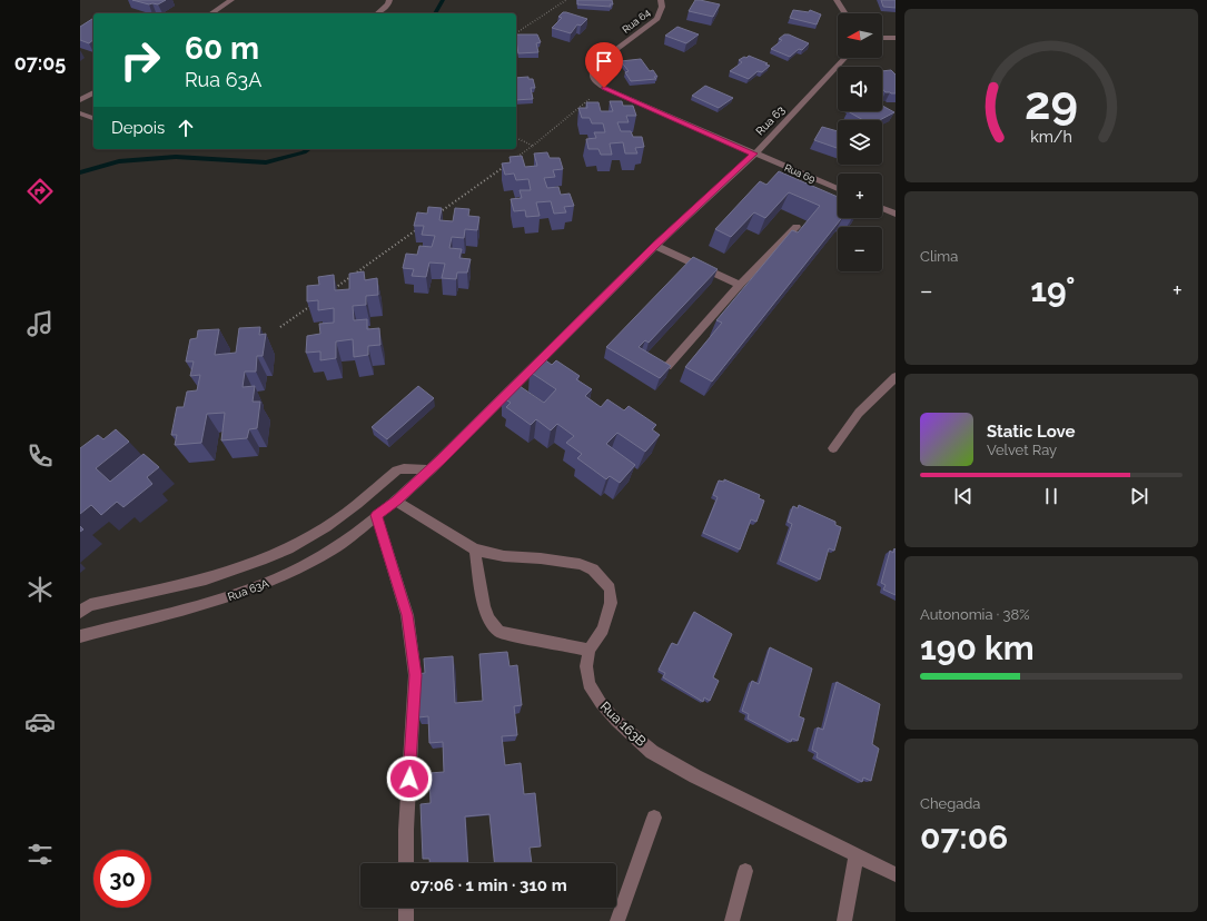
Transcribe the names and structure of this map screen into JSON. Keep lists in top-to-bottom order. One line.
{"streets":{"street":["Rua 64","Rua 63","Rua 69","Rua 63A","Rua 163B"]},"crossings":[["Rua 63","Rua 69"],["Rua 63","Rua 63A"],["Rua 63","Rua 163B"],["Rua 63A","Rua 163B"]],"north":"left","page":{"tabs":"07:05","map_buttons":["+","−"],"turn":["60 m","Rua 63A"],"then":"Depois","tile":["Clima",["Autonomia · 38%","190 km"],["Chegada","07:06"]],"heat":["−","19°","+"],"song":["Static Love","Velvet Ray"],"limit":"30","trip":"07:06 · 1 min · 310 m","gauge":["29","km/h"]}}
